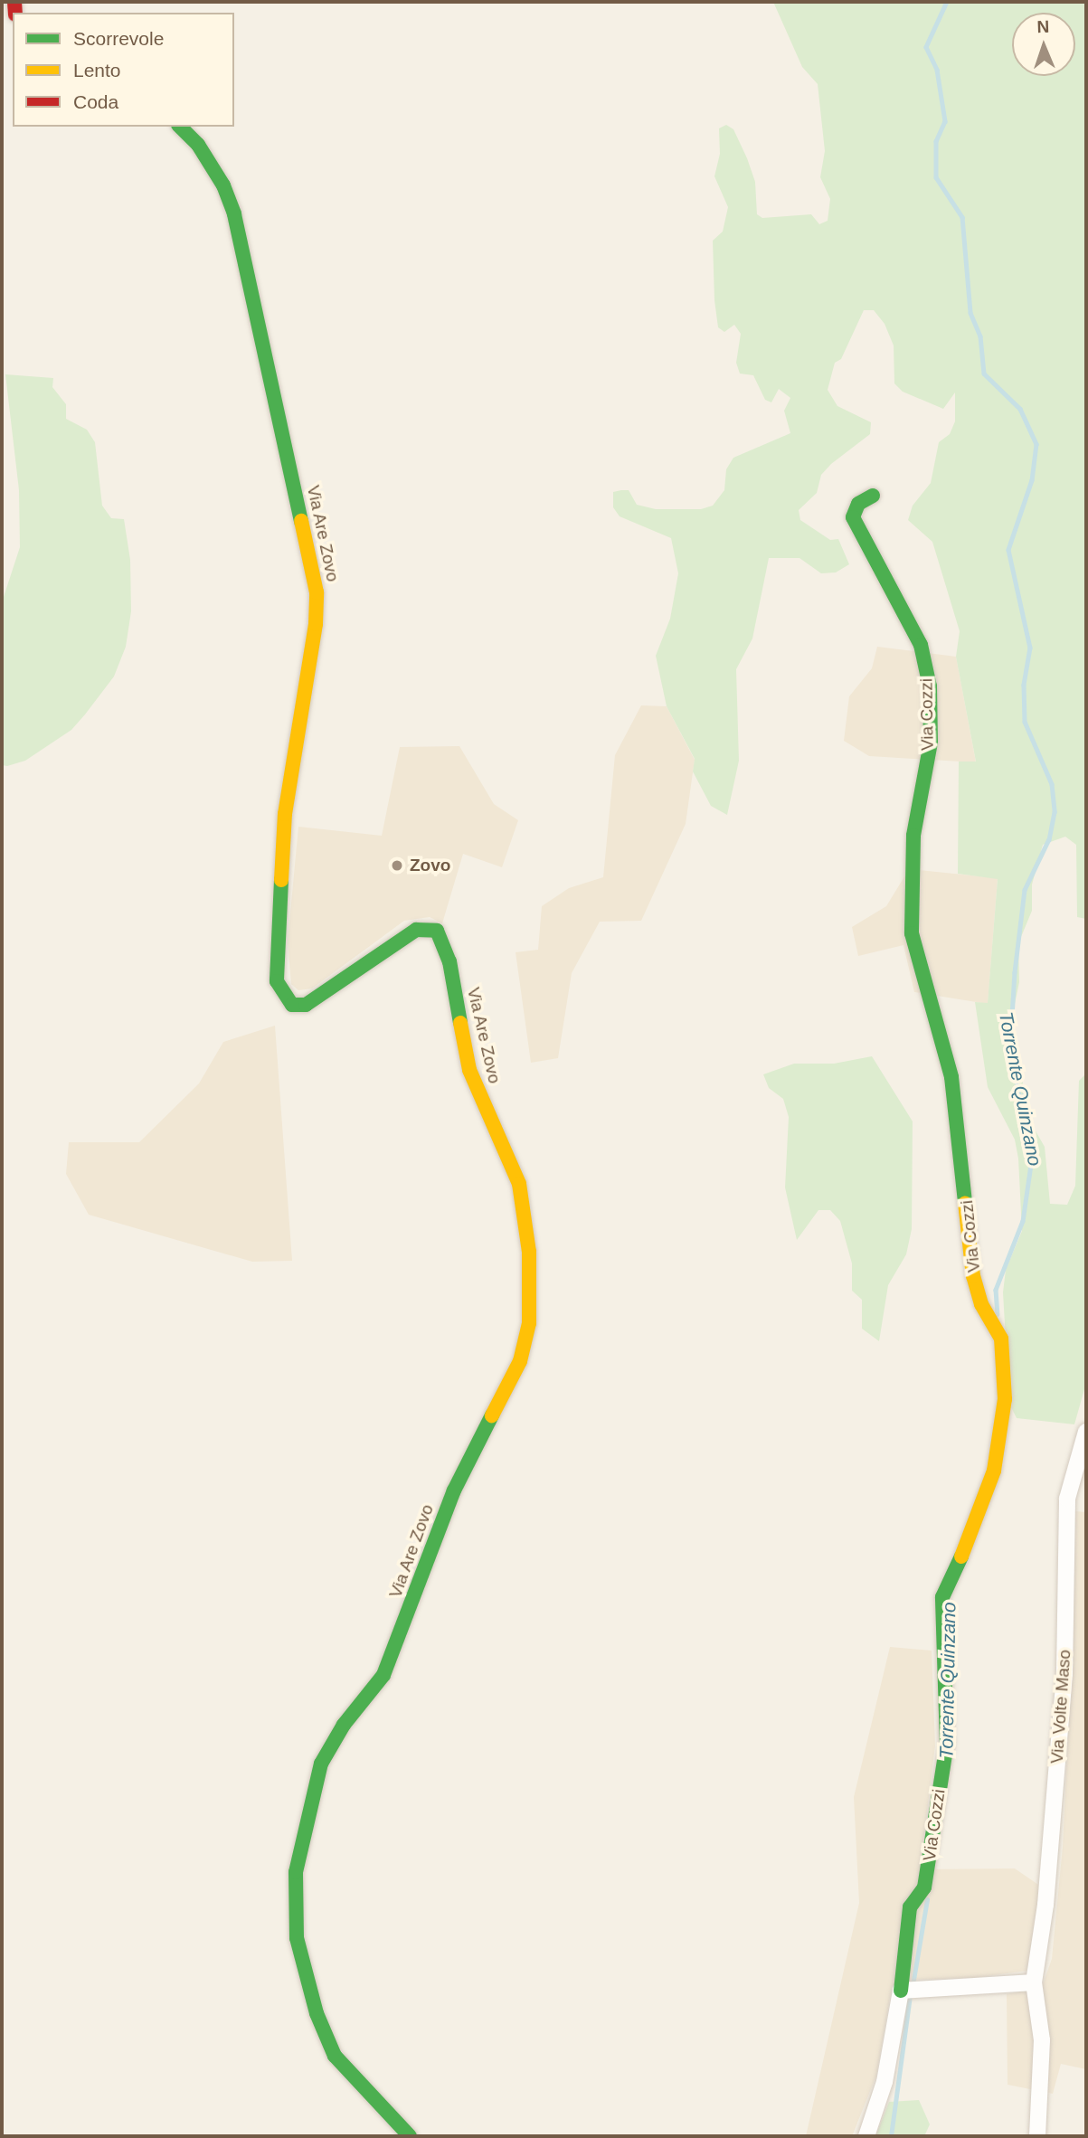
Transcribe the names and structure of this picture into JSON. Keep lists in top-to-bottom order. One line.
{"streets":{"street":["Via Are Zovo","Via Cozzi","Via Volte Maso"]},"water":["Torrente Quinzano"],"places":["Zovo"],"legend":["Scorrevole","Lento","Coda"],"north":"top"}
